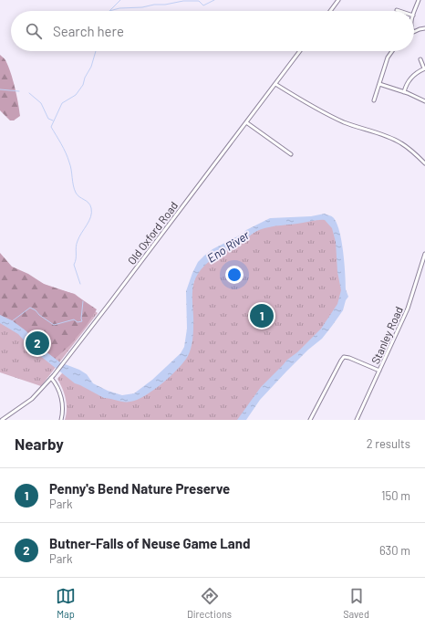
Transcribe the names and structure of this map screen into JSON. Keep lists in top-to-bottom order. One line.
{"streets":{"street":["Old Oxford Road","Stanley Road"]},"water":["Eno River"],"page":{"search":"Search here","pins":["1","2"],"heading":["Nearby","2 results"],"list":[{"mark":"1","name":"Penny's Bend Nature Preserve","note":"Park","value":"150 m"},{"mark":"2","name":"Butner-Falls of Neuse Game Land","note":"Park","value":"630 m"}],"nav":["Map","Directions","Saved"]}}
